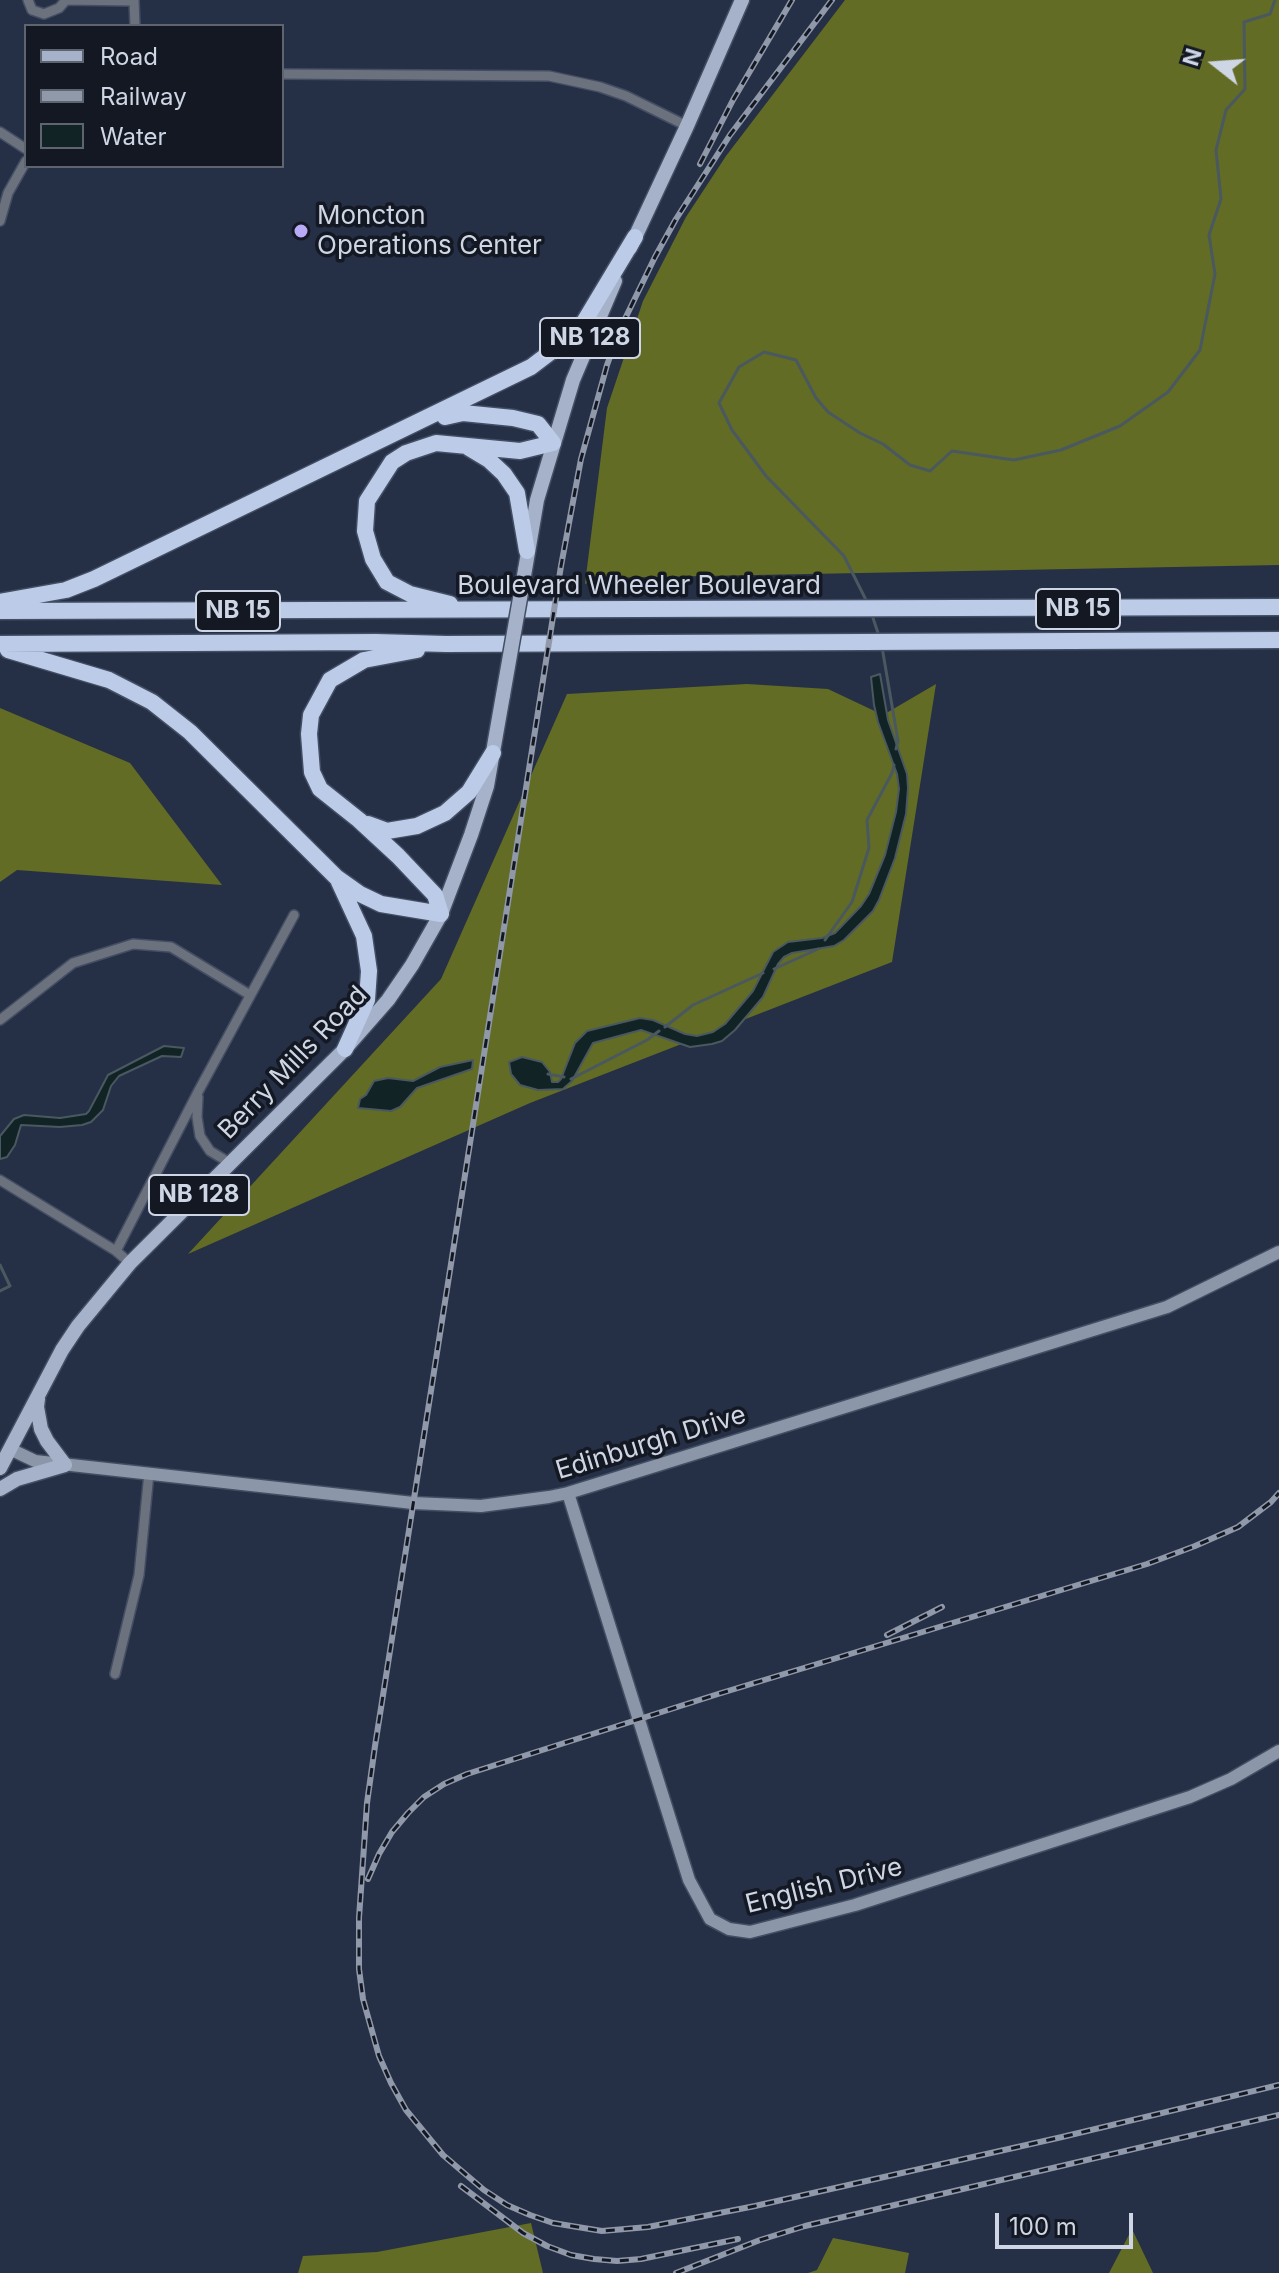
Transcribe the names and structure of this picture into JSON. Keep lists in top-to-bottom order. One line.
{"streets":{"highway":["Boulevard Wheeler Boulevard","NB 15"],"main road":["NB 128","Berry Mills Road"],"street":["Edinburgh Drive","English Drive"]},"crossings":[["NB 128","Berry Mills Road"],["NB 128","Edinburgh Drive"],["Edinburgh Drive","English Drive"]],"places":["Moncton Operations Center"],"legend":["Road","Railway","Water"],"scale_bar":"100 m","north":"left"}
